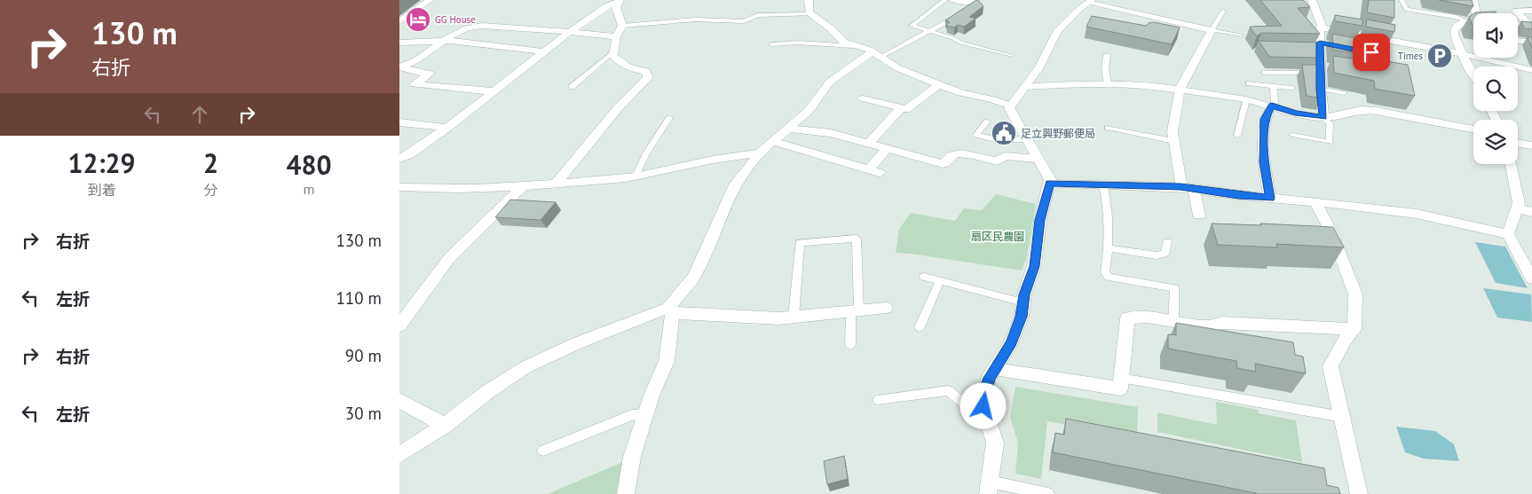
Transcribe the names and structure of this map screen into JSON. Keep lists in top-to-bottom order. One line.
{"parks":["扇区民農園"],"places":{"hotel":["GG House"],"parking":["Times"],"public building":["足立興野郵便局"]},"page":{"turn":["130 m","右折"],"eta":["12:29","到着","2","分","480","m"],"list":[{"name":"右折","value":"130 m"},{"name":"左折","value":"110 m"},{"name":"右折","value":"90 m"},{"name":"左折","value":"30 m"}]}}
